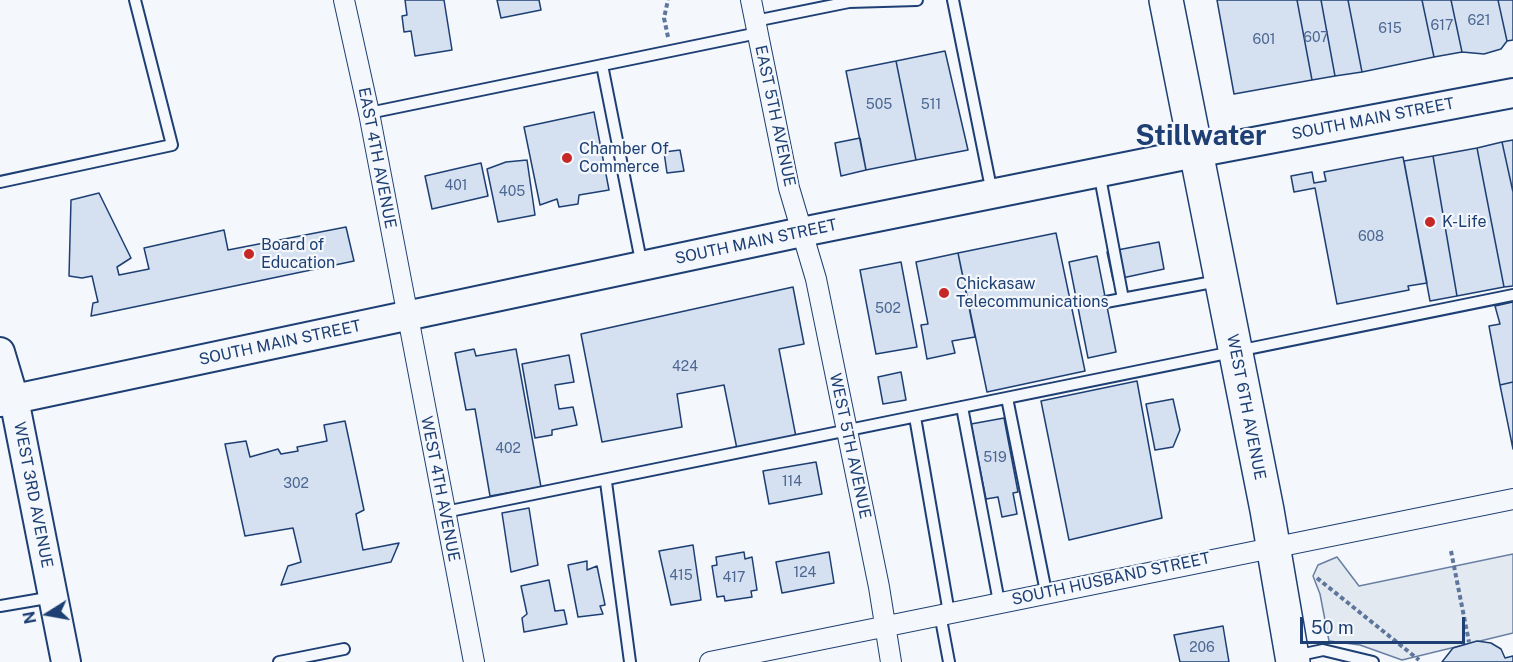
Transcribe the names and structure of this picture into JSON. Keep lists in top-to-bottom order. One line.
{"streets":{"highway":["WEST 6TH AVENUE"],"main road":["SOUTH MAIN STREET","WEST 3RD AVENUE"],"street":["EAST 5TH AVENUE","EAST 4TH AVENUE","WEST 5TH AVENUE","WEST 4TH AVENUE","SOUTH HUSBAND STREET"]},"crossings":[["EAST 5TH AVENUE","SOUTH MAIN STREET"],["EAST 5TH AVENUE","WEST 5TH AVENUE"],["SOUTH MAIN STREET","EAST 4TH AVENUE"],["SOUTH MAIN STREET","WEST 6TH AVENUE"],["SOUTH MAIN STREET","WEST 5TH AVENUE"],["SOUTH MAIN STREET","WEST 4TH AVENUE"],["SOUTH MAIN STREET","WEST 3RD AVENUE"],["EAST 4TH AVENUE","WEST 4TH AVENUE"],["WEST 6TH AVENUE","SOUTH HUSBAND STREET"],["WEST 5TH AVENUE","SOUTH HUSBAND STREET"]],"districts":["Stillwater"],"places":["Chamber Of Commerce","K-Life","Board of Education","Chickasaw Telecommunications"],"house_numbers":["621","617","615","607","601","505","511","401","405","608","502","424","402","519","114","302","124","415","417","206"],"scale_bar":"50 m","north":"left"}
